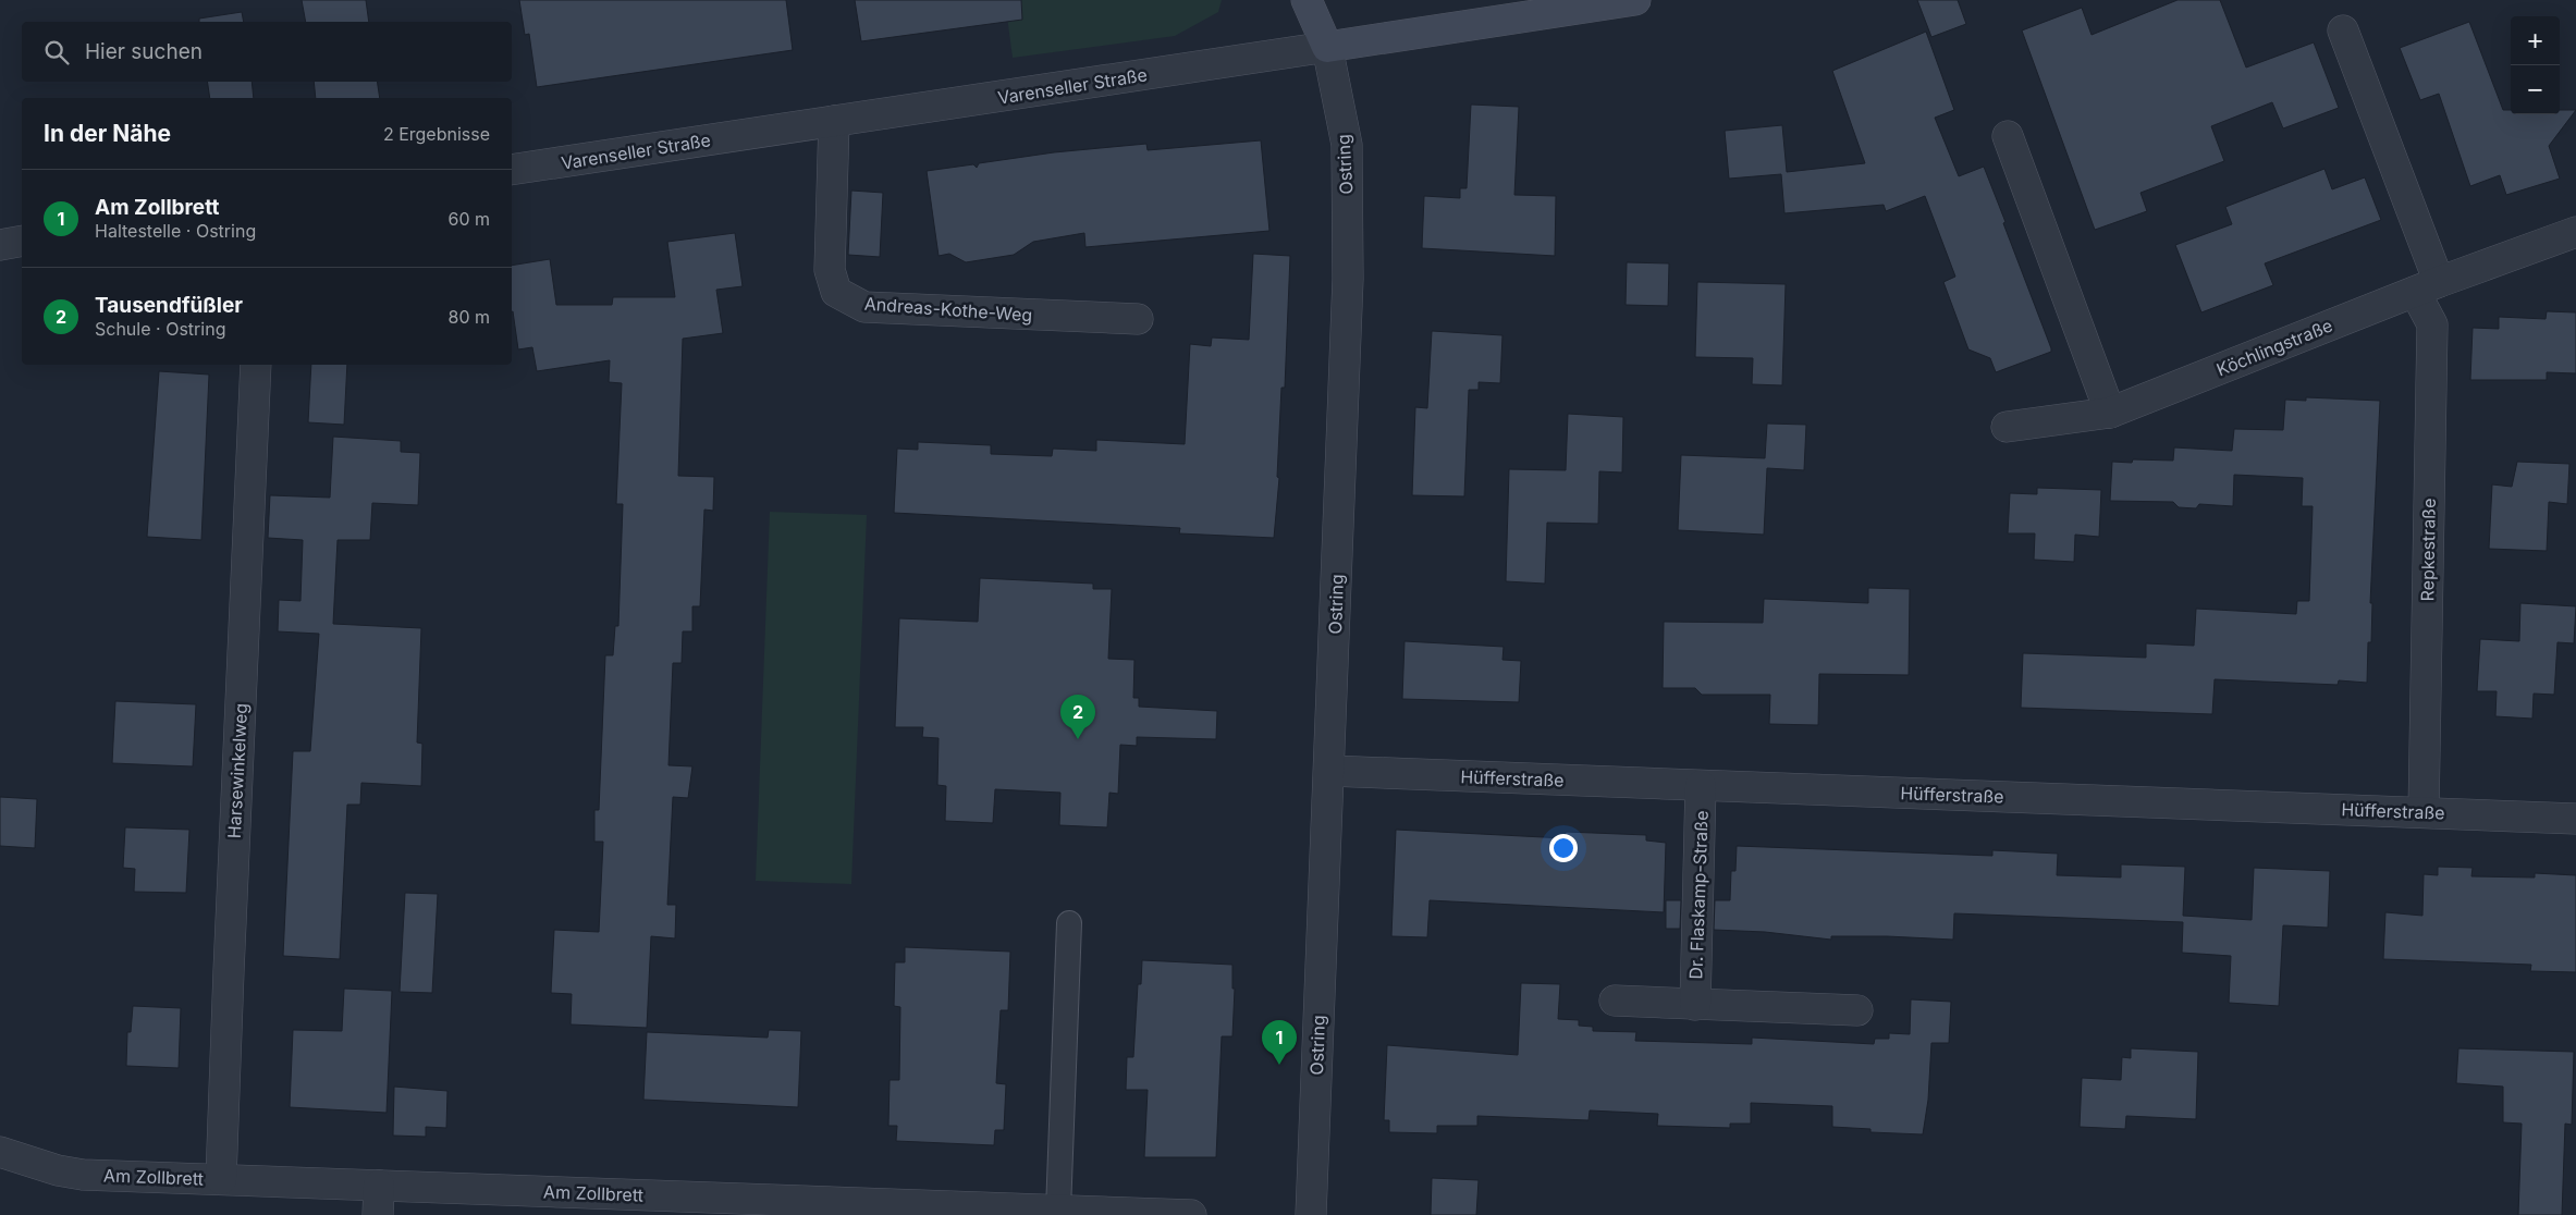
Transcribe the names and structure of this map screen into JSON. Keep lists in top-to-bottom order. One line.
{"streets":{"main road":["Varenseller Straße","Ostring"],"street":["Andreas-Kothe-Weg","Köchlingstraße","Repkestraße","Harsewinkelweg","Hüfferstraße","Dr. Flaskamp-Straße","Am Zollbrett"]},"crossings":[["Varenseller Straße","Ostring"],["Varenseller Straße","Andreas-Kothe-Weg"],["Ostring","Hüfferstraße"],["Köchlingstraße","Repkestraße"],["Repkestraße","Hüfferstraße"],["Harsewinkelweg","Am Zollbrett"],["Hüfferstraße","Dr. Flaskamp-Straße"]],"page":{"map_buttons":["+","−"],"search":"Hier suchen","heading":["In der Nähe","2 Ergebnisse"],"list":[{"mark":"1","name":"Am Zollbrett","note":"Haltestelle · Ostring","value":"60 m"},{"mark":"2","name":"Tausendfüßler","note":"Schule · Ostring","value":"80 m"}],"pins":["2","1"]}}
